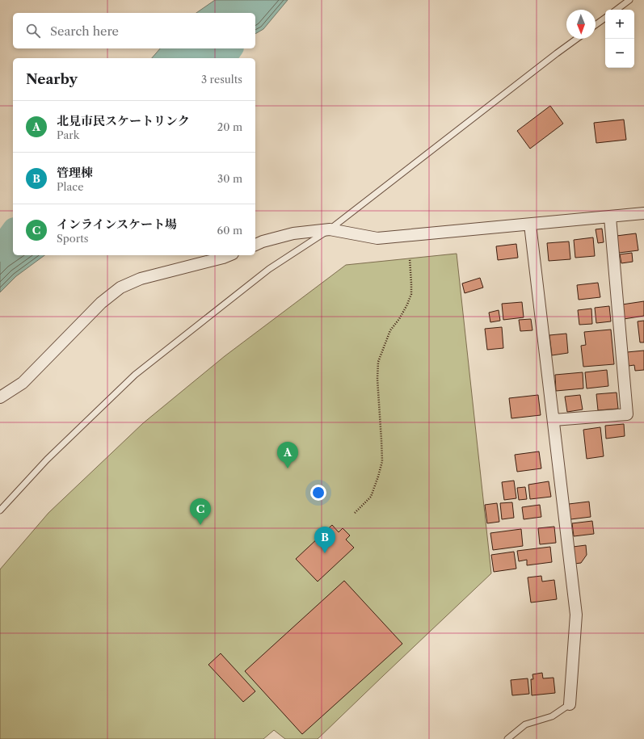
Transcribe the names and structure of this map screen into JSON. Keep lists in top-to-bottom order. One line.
{"north":"bottom","page":{"map_buttons":["+","−"],"search":"Search here","heading":["Nearby","3 results"],"list":[{"mark":"A","name":"北見市民スケートリンク","note":"Park","value":"20 m"},{"mark":"B","name":"管理棟","note":"Place","value":"30 m"},{"mark":"C","name":"インラインスケート場","note":"Sports","value":"60 m"}],"pins":["A","C","B"]}}
